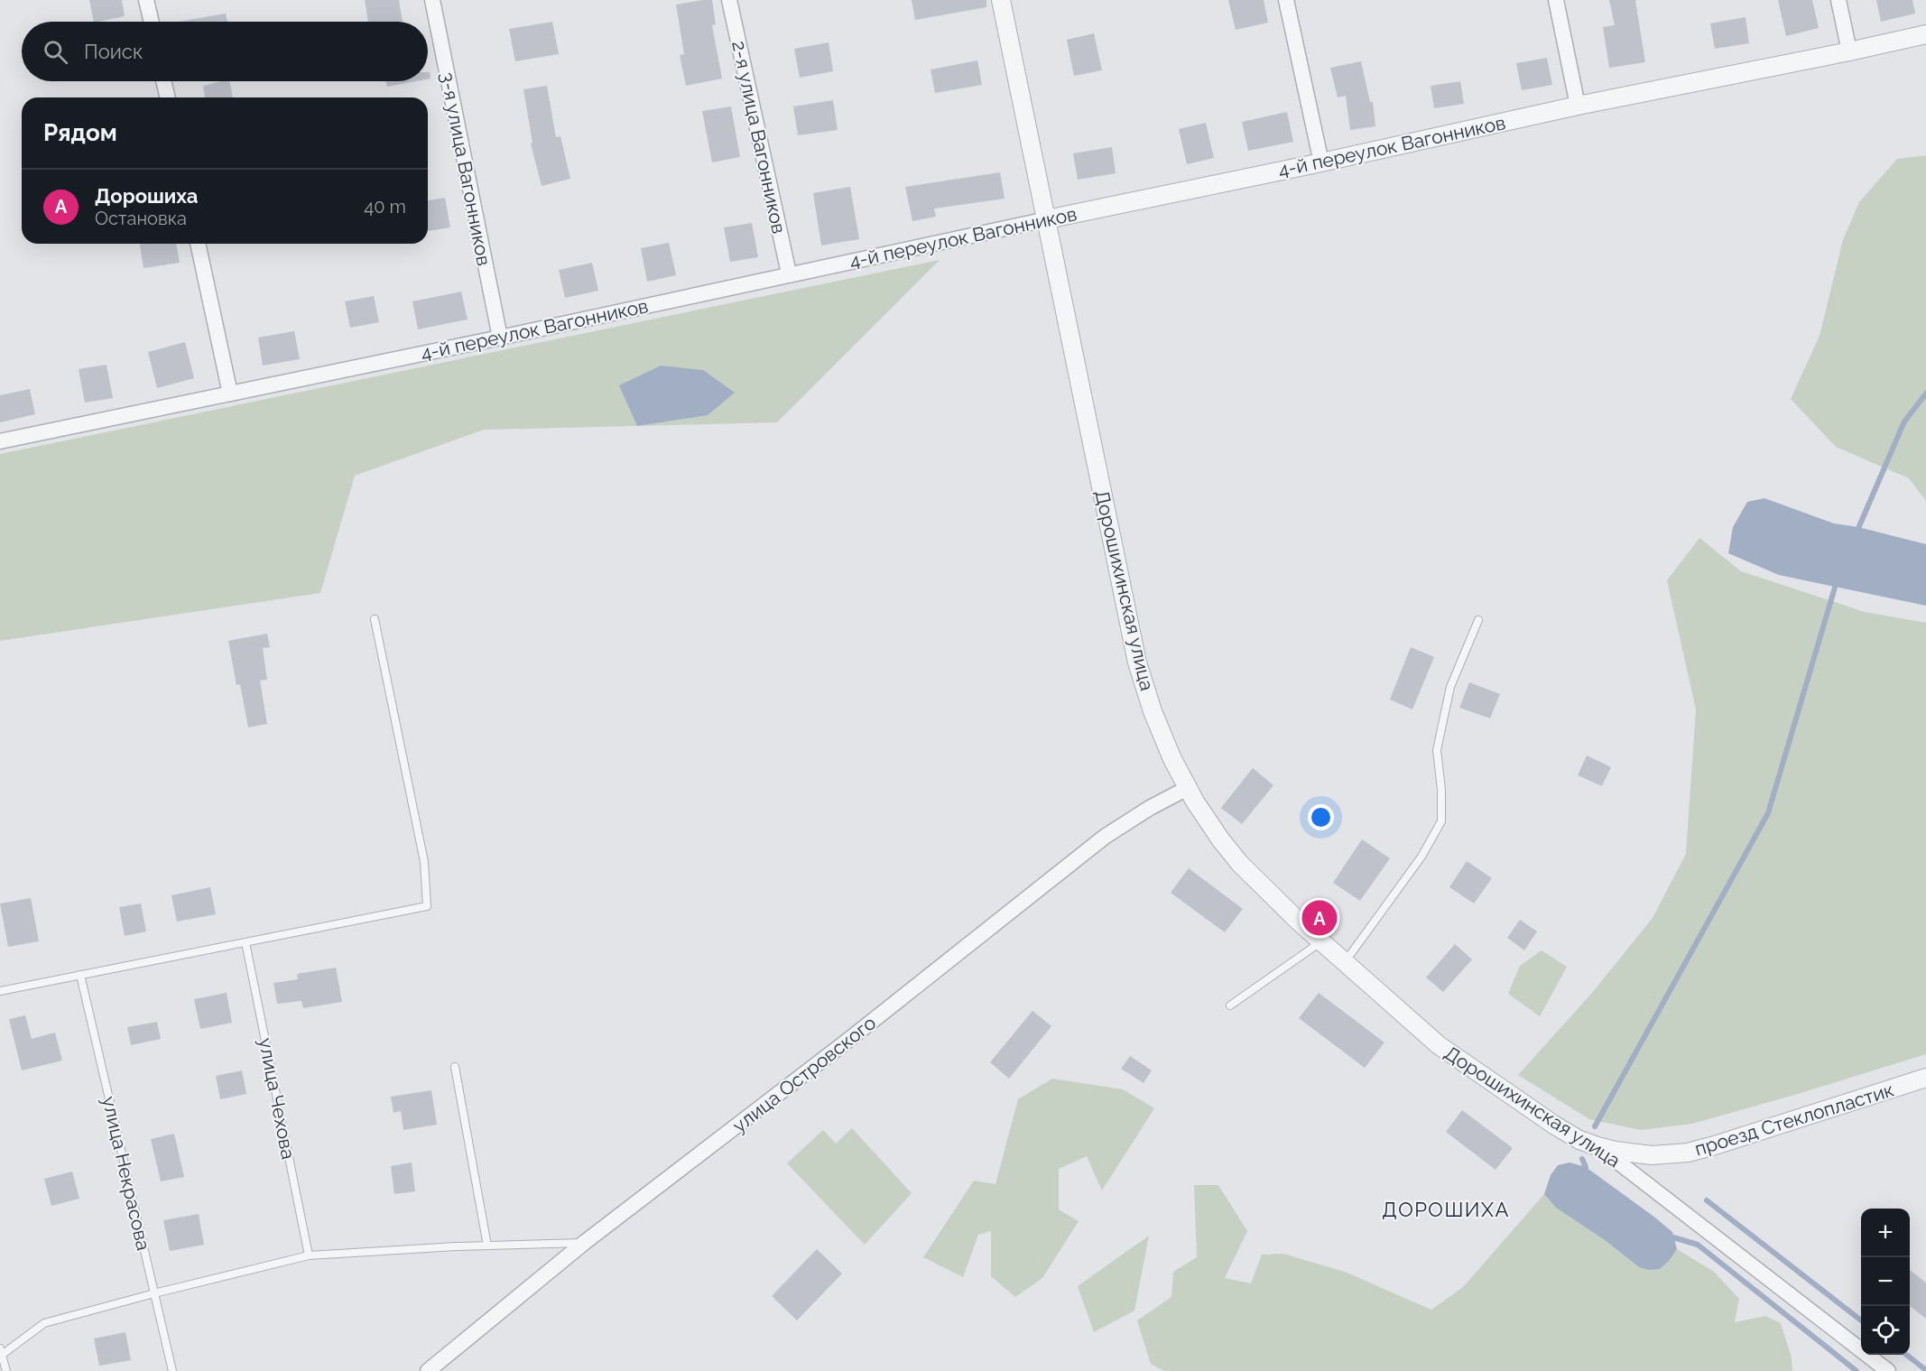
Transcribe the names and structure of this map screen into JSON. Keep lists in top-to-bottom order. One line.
{"streets":{"street":["2-я улица Вагонников","4-й переулок Вагонников","3-я улица Вагонников","Дорошихинская улица","улица Островского","проезд Стеклопластик"],"lane":["улица Чехова","улица Некрасова"]},"crossings":[["2-я улица Вагонников","4-й переулок Вагонников"],["4-й переулок Вагонников","3-я улица Вагонников"],["4-й переулок Вагонников","Дорошихинская улица"],["Дорошихинская улица","улица Островского"],["Дорошихинская улица","проезд Стеклопластик"]],"districts":["ДОРОШИХА"],"page":{"search":"Поиск","heading":"Рядом","list":[{"mark":"A","name":"Дорошиха","note":"Остановка","value":"40 m"}],"pins":"A","map_buttons":["+","−"]}}
